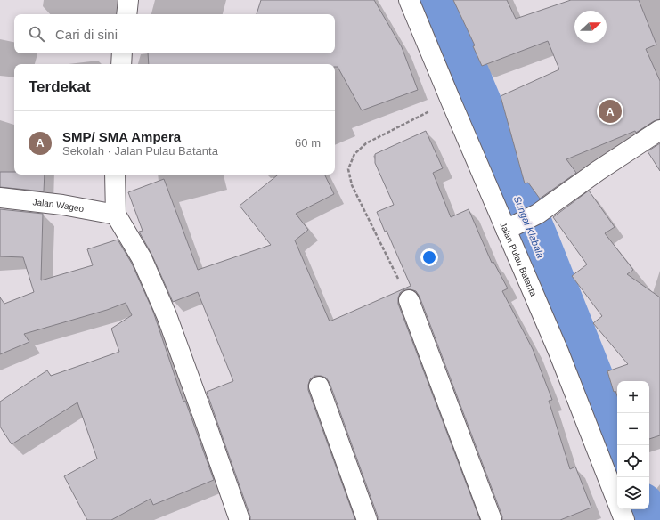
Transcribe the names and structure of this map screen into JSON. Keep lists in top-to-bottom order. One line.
{"streets":{"street":["Jalan Wageo","Jalan Pulau Batanta"]},"water":["Sungai Klabala"],"north":"right","page":{"search":"Cari di sini","heading":"Terdekat","pins":"A","list":[{"mark":"A","name":"SMP/ SMA Ampera","note":"Sekolah · Jalan Pulau Batanta","value":"60 m"}],"map_buttons":["+","−"]}}
